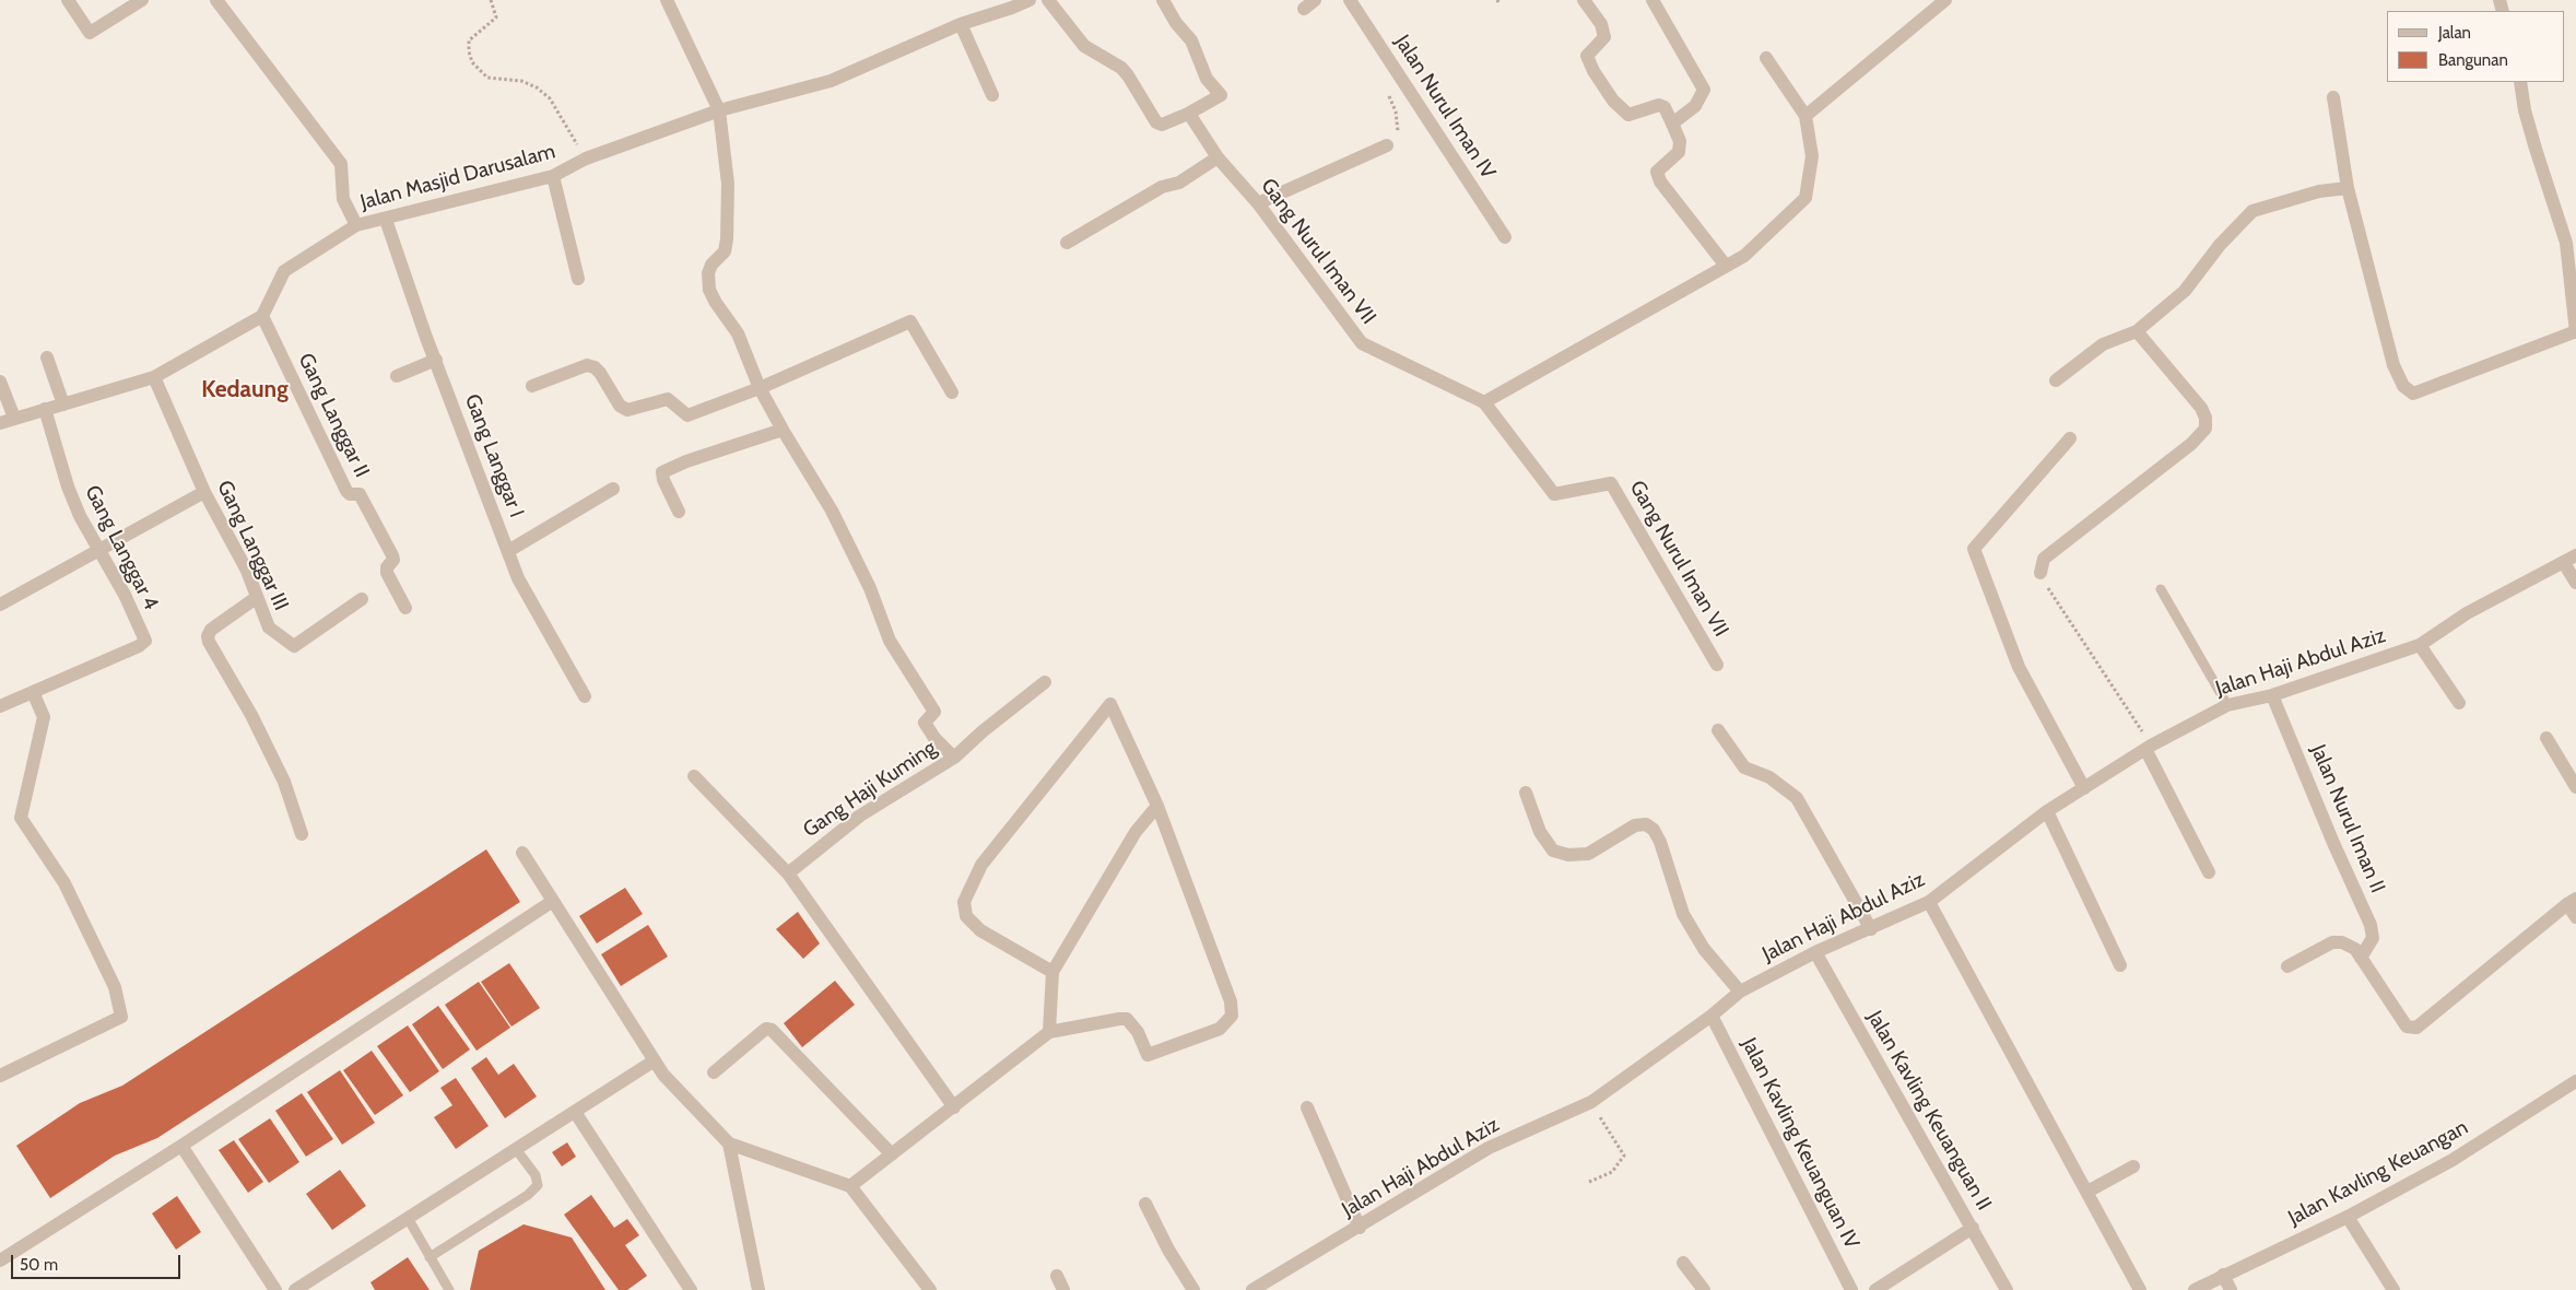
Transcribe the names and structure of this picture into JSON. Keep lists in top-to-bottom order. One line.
{"streets":{"street":["Jalan Nurul Iman IV","Jalan Masjid Darusalam","Gang Nurul Iman VII","Gang Langgar II","Gang Langgar I","Gang Langgar III","Gang Langgar 4","Jalan Haji Abdul Aziz","Gang Haji Kuming","Jalan Nurul Iman II","Jalan Kavling Keuanguan II","Jalan Kavling Keuanguan IV","Jalan Kavling Keuangan"]},"crossings":[["Jalan Masjid Darusalam","Gang Langgar II"],["Jalan Masjid Darusalam","Gang Langgar I"],["Jalan Haji Abdul Aziz","Jalan Nurul Iman II"],["Jalan Haji Abdul Aziz","Jalan Kavling Keuanguan II"],["Jalan Haji Abdul Aziz","Jalan Kavling Keuanguan IV"]],"districts":["Kedaung"],"legend":["Jalan","Bangunan"],"scale_bar":"50 m"}
